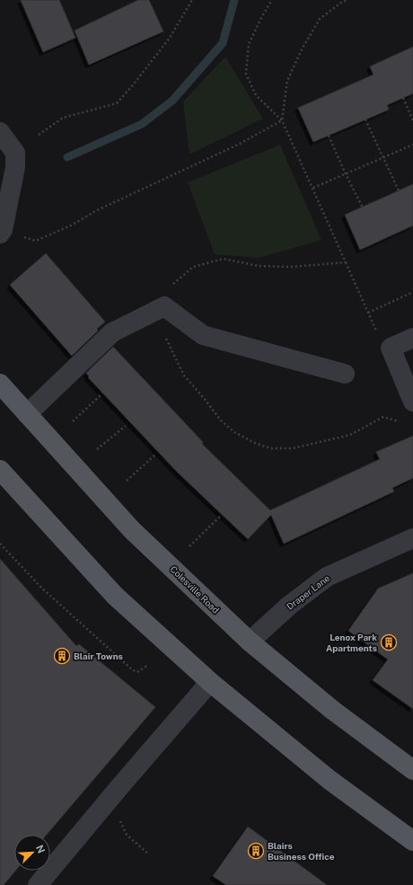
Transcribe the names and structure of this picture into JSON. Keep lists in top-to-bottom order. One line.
{"streets":{"main road":["Colesville Road"],"street":["Draper Lane"]},"crossings":[["Colesville Road","Draper Lane"]],"places":{"building":["Lenox Park Apartments","Blair Towns","Blairs Business Office"]},"north":"top right"}
